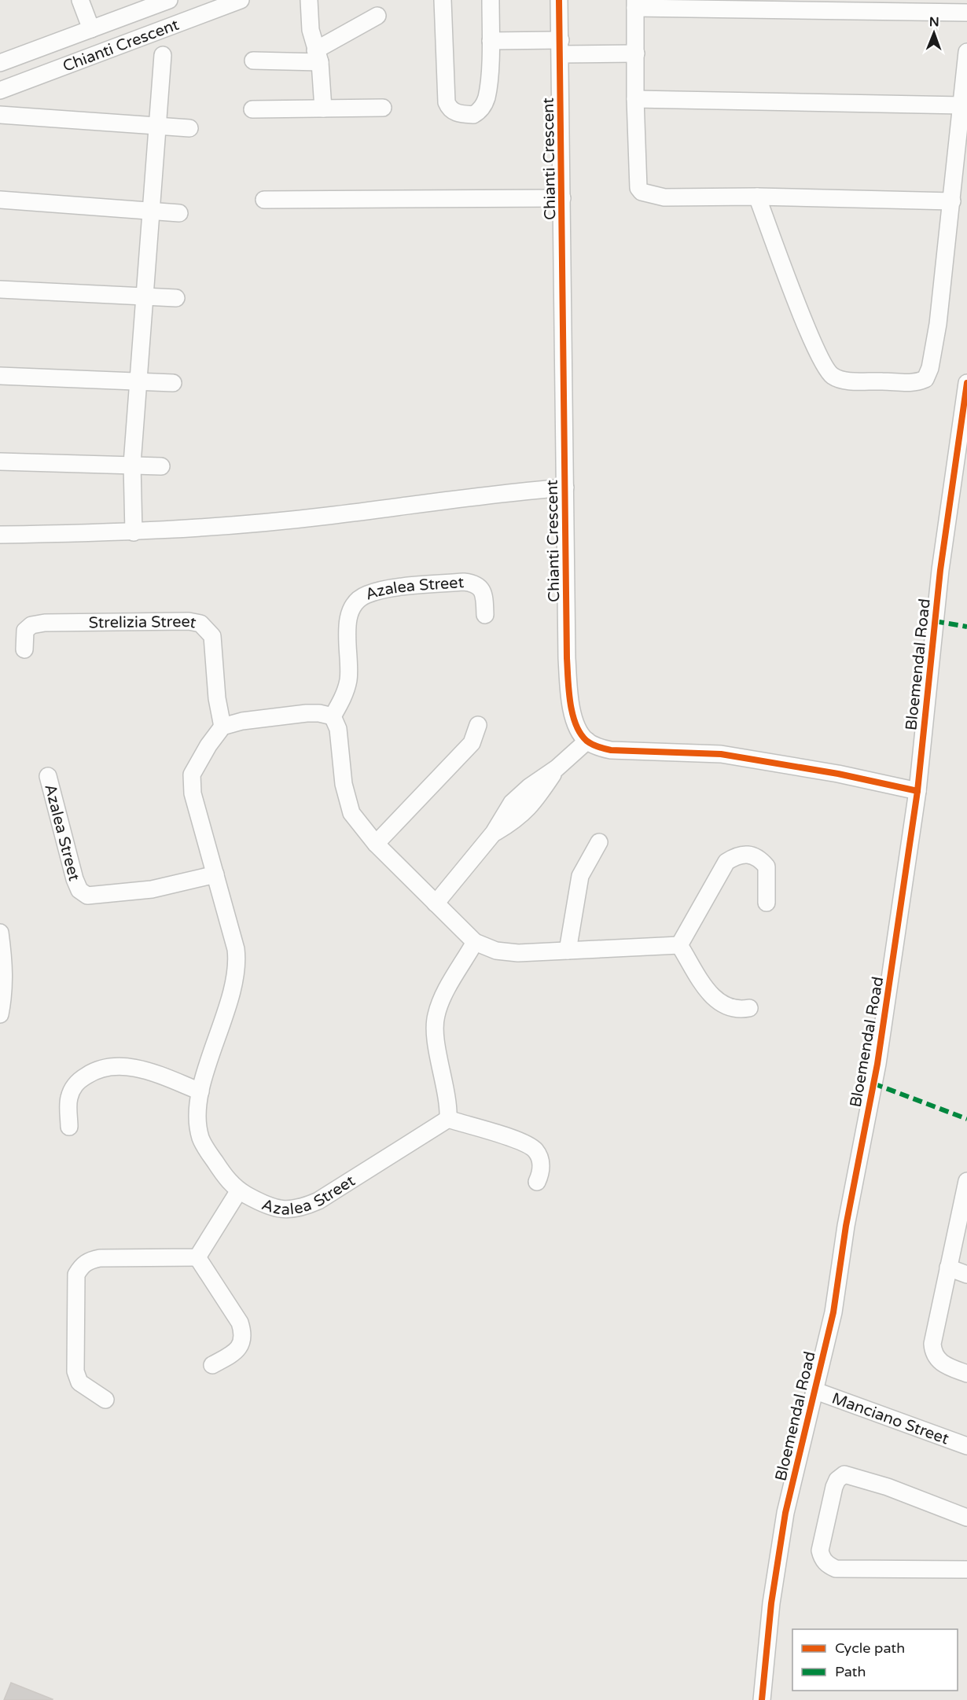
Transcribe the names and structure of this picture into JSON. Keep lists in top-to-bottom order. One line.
{"streets":{"street":["Chianti Crescent","Azalea Street","Strelizia Street","Bloemendal Road","Manciano Street"]},"crossings":[["Azalea Street","Strelizia Street"],["Bloemendal Road","Manciano Street"]],"legend":["Cycle path","Path"],"north":"top"}
